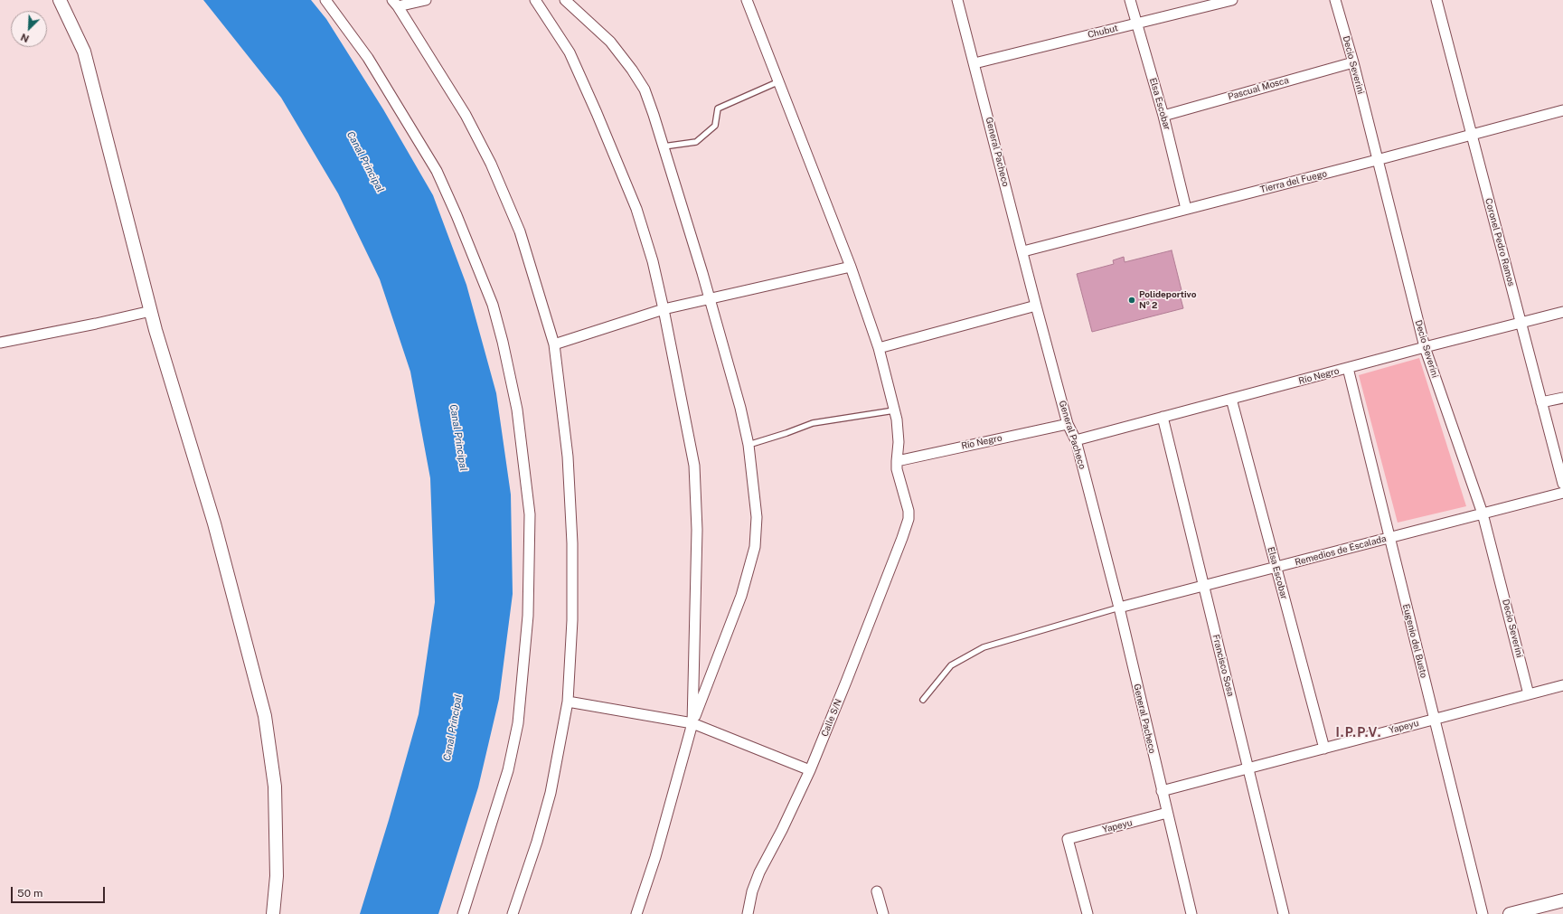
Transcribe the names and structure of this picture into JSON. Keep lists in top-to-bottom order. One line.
{"streets":{"street":["Chubut","Decio Severini","Pascual Mosca","Elsa Escobar","General Pacheco","Tierra del Fuego","Coronel Pedro Ramos","Río Negro","Remedios de Escalada","Eugenio del Busto","Francisco Sosa","Calle S/N","Yapeyu"]},"crossings":[["Chubut","Elsa Escobar"],["Chubut","General Pacheco"],["Decio Severini","Pascual Mosca"],["Decio Severini","Tierra del Fuego"],["Decio Severini","Río Negro"],["Decio Severini","Remedios de Escalada"],["Decio Severini","Yapeyu"],["Pascual Mosca","Elsa Escobar"],["Elsa Escobar","Tierra del Fuego"],["Elsa Escobar","Río Negro"],["Elsa Escobar","Remedios de Escalada"],["Elsa Escobar","Yapeyu"],["General Pacheco","Tierra del Fuego"],["General Pacheco","Río Negro"],["General Pacheco","Remedios de Escalada"],["General Pacheco","Yapeyu"],["Tierra del Fuego","Coronel Pedro Ramos"],["Coronel Pedro Ramos","Río Negro"],["Río Negro","Eugenio del Busto"],["Río Negro","Francisco Sosa"],["Río Negro","Calle S/N"],["Remedios de Escalada","Eugenio del Busto"],["Remedios de Escalada","Francisco Sosa"],["Eugenio del Busto","Yapeyu"],["Francisco Sosa","Yapeyu"]],"districts":["I.P.P.V."],"water":["Canal Principal"],"places":["Polideportivo Nº 2"],"scale_bar":"50 m","north":"bottom left"}
